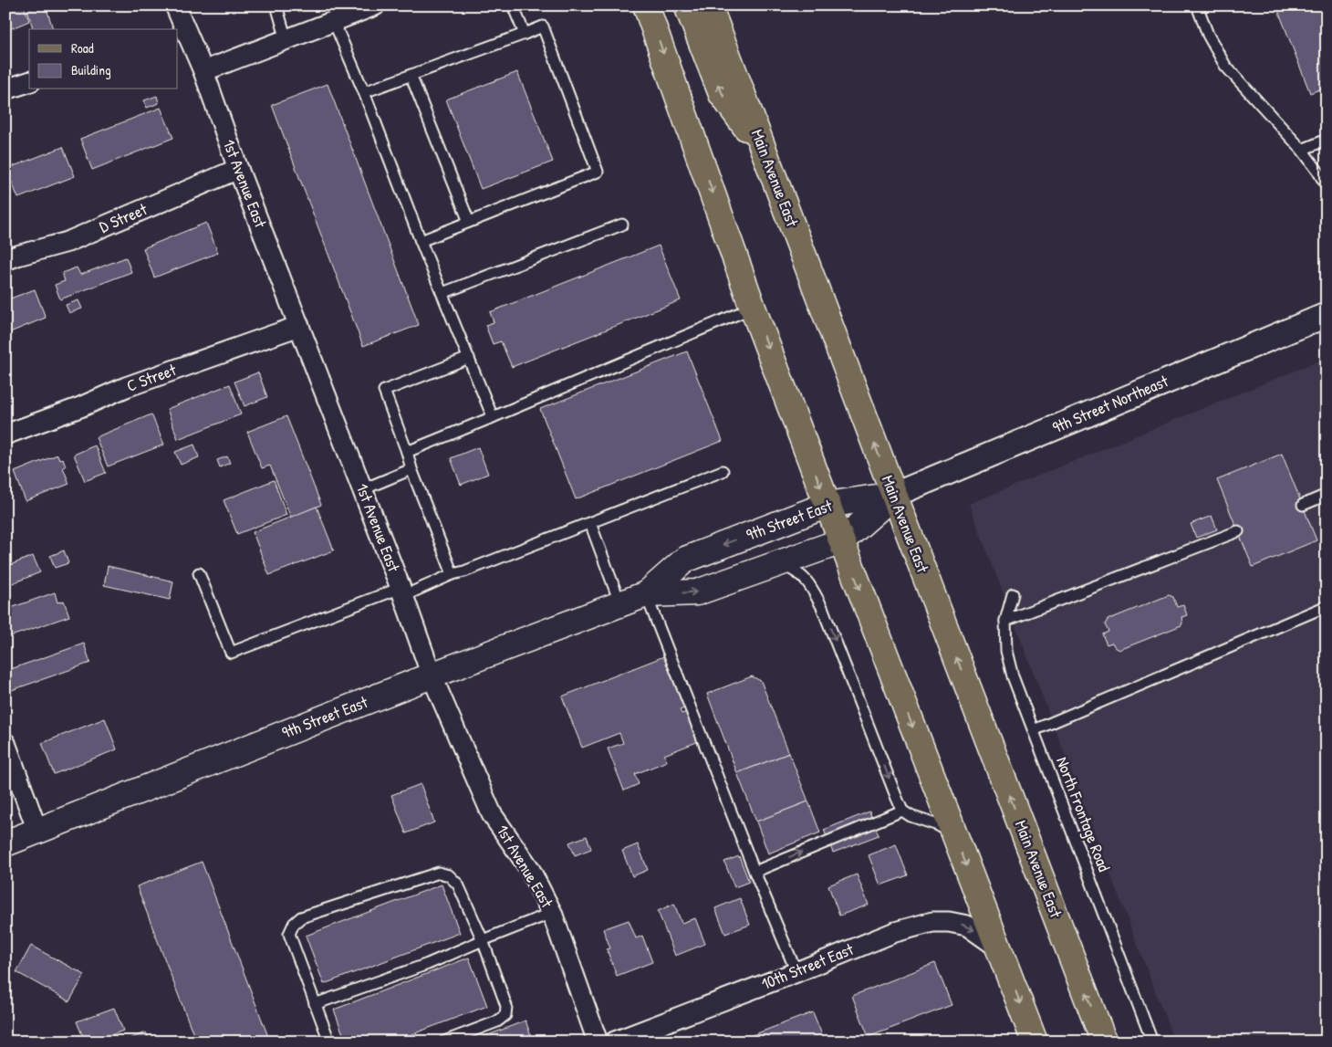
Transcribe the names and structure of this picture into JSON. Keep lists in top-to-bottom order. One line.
{"streets":{"main road":["Main Avenue East","9th Street East"],"street":["1st Avenue East","D Street","C Street","9th Street Northeast","10th Street East"],"lane":["North Frontage Road"]},"crossings":[["Main Avenue East","9th Street Northeast"],["Main Avenue East","9th Street East"],["1st Avenue East","D Street"],["1st Avenue East","C Street"],["1st Avenue East","9th Street East"],["9th Street Northeast","9th Street East"]],"one_way":["10th Street East"],"legend":["Road","Building"]}
